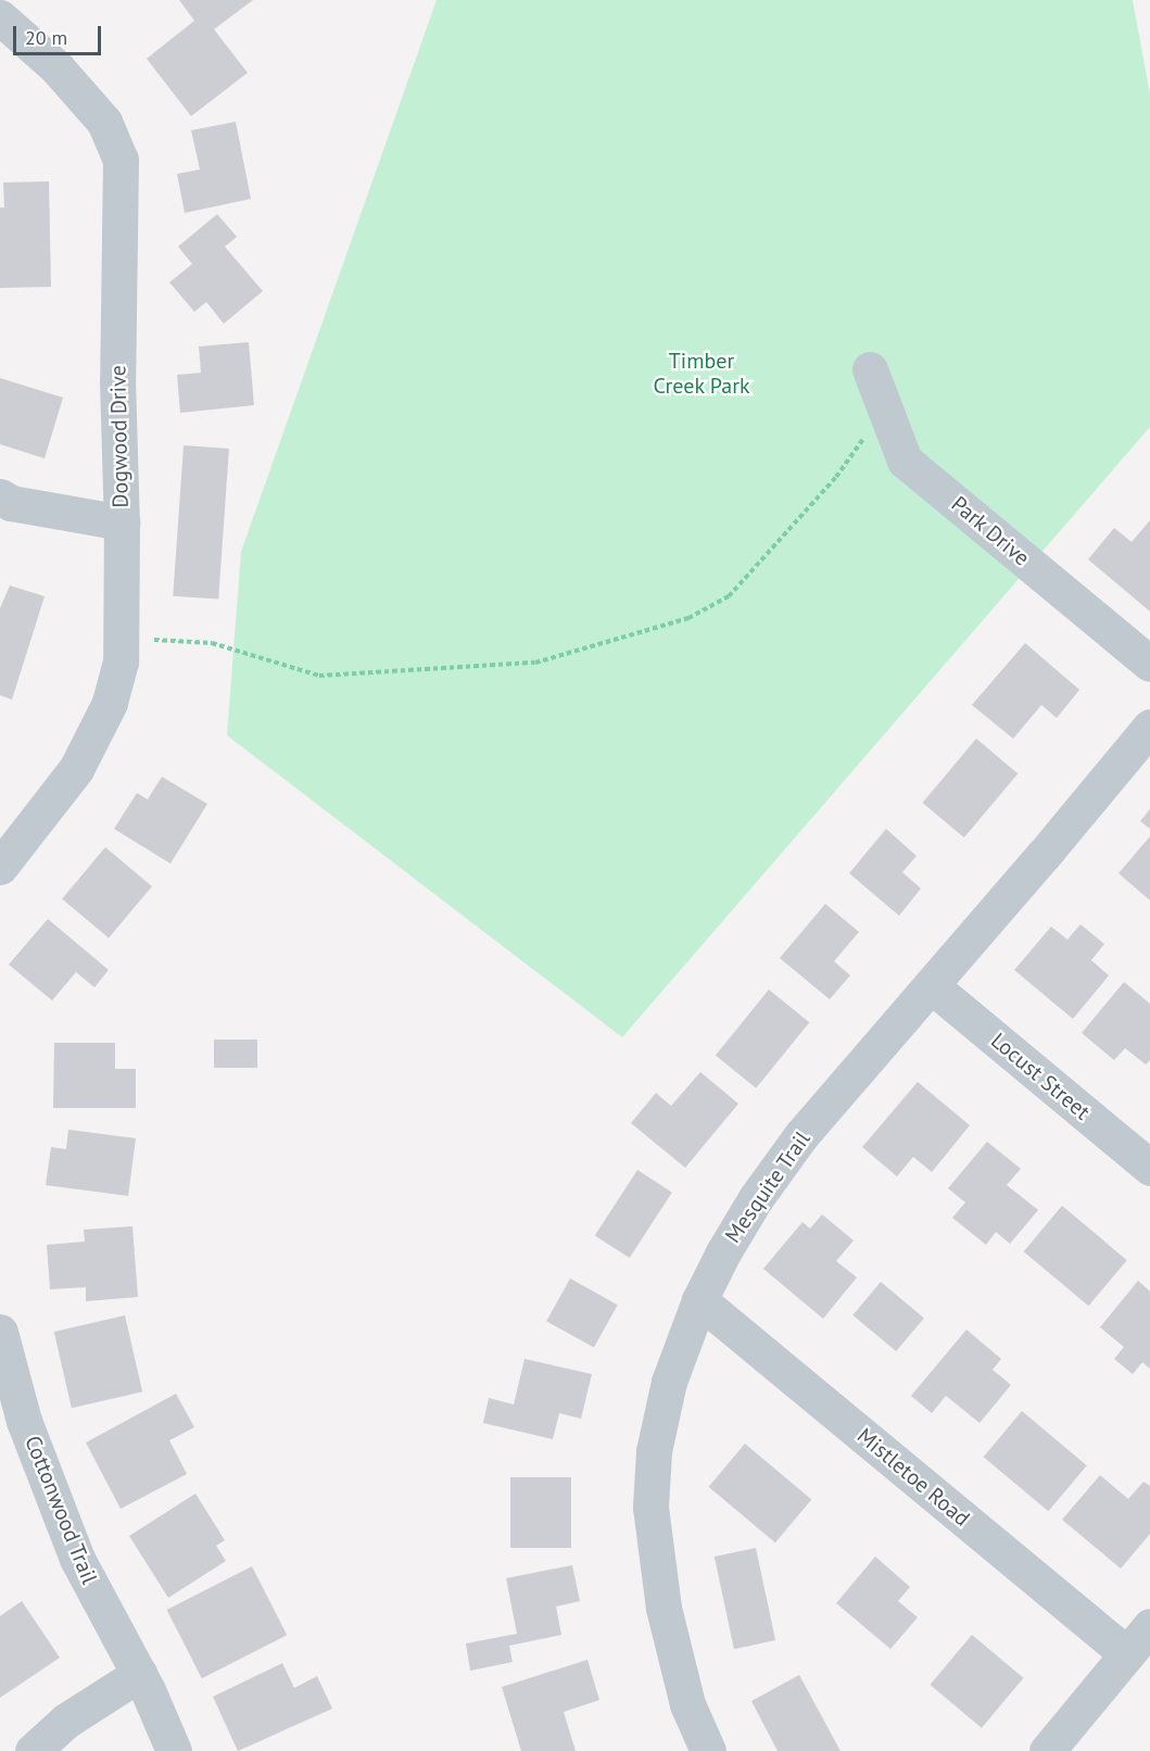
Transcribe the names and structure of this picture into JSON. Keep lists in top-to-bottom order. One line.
{"streets":{"street":["Dogwood Drive","Park Drive","Locust Street","Mesquite Trail","Mistletoe Road","Cottonwood Trail"]},"crossings":[["Locust Street","Mesquite Trail"],["Mesquite Trail","Mistletoe Road"]],"parks":["Timber Creek Park"],"scale_bar":"20 m"}
